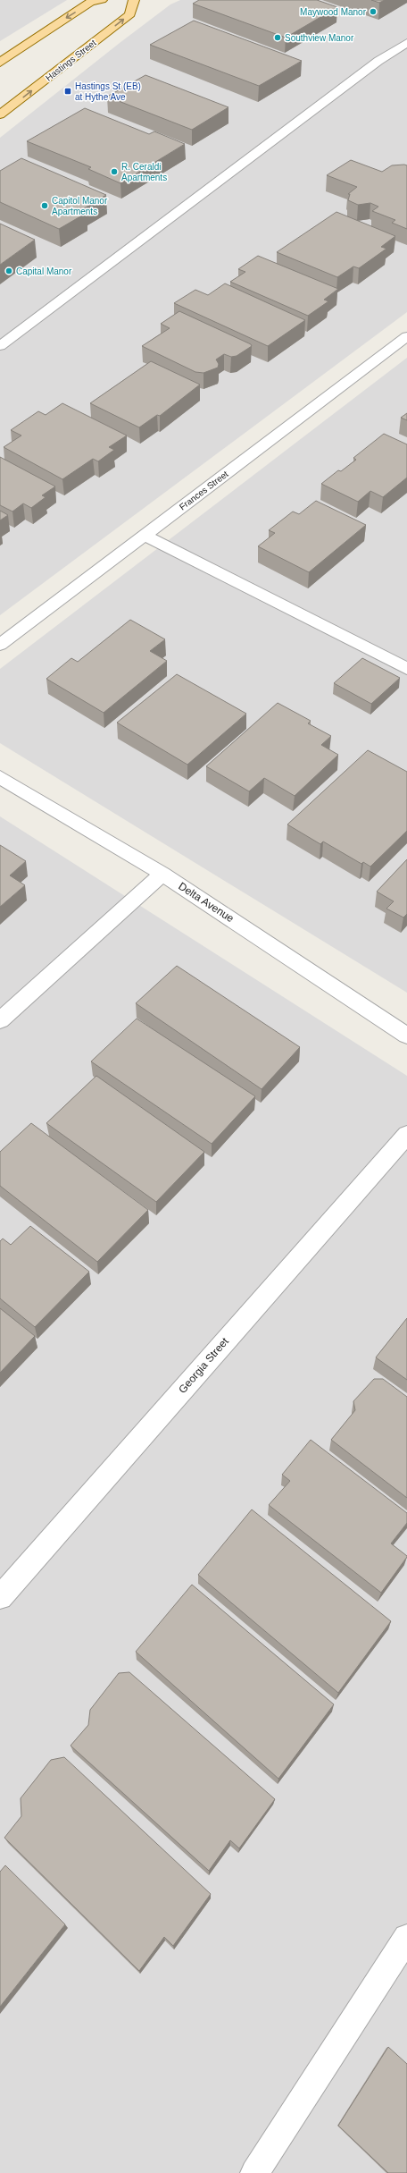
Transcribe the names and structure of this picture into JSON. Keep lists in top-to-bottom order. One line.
{"streets":{"main road":["Hastings Street"],"street":["Frances Street","Delta Avenue","Georgia Street"]},"places":{"other":["Maywood Manor","Southview Manor","R. Ceraldi Apartments","Capitol Manor Apartments","Capital Manor"],"transit":["Hastings St (EB) at Hythe Ave"]}}
